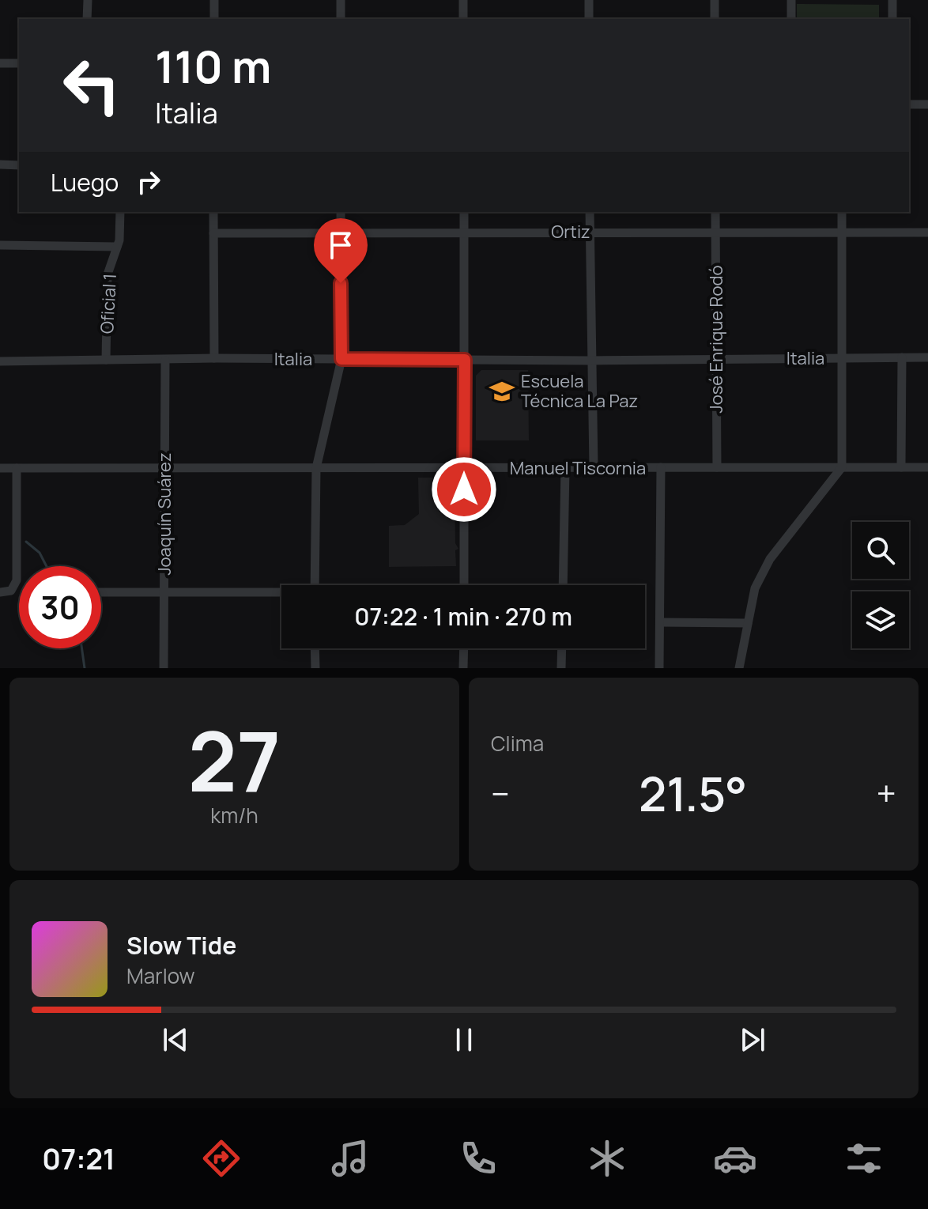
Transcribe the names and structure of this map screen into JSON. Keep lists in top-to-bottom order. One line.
{"streets":{"street":["Ortiz","Oficial 1","José Enrique Rodó","Italia","Manuel Tiscornia","Joaquín Suárez"]},"crossings":[["Ortiz","José Enrique Rodó"],["Oficial 1","Italia"],["José Enrique Rodó","Italia"],["José Enrique Rodó","Manuel Tiscornia"],["Italia","Joaquín Suárez"],["Manuel Tiscornia","Joaquín Suárez"]],"places":{"school or university":["Escuela Técnica La Paz"]},"page":{"turn":["110 m","Italia"],"then":"Luego","limit":"30","trip":"07:22 · 1 min · 270 m","tile":[["27","km/h"],"Clima"],"heat":["−","21.5°","+"],"song":["Slow Tide","Marlow"],"tabs":"07:21"}}
